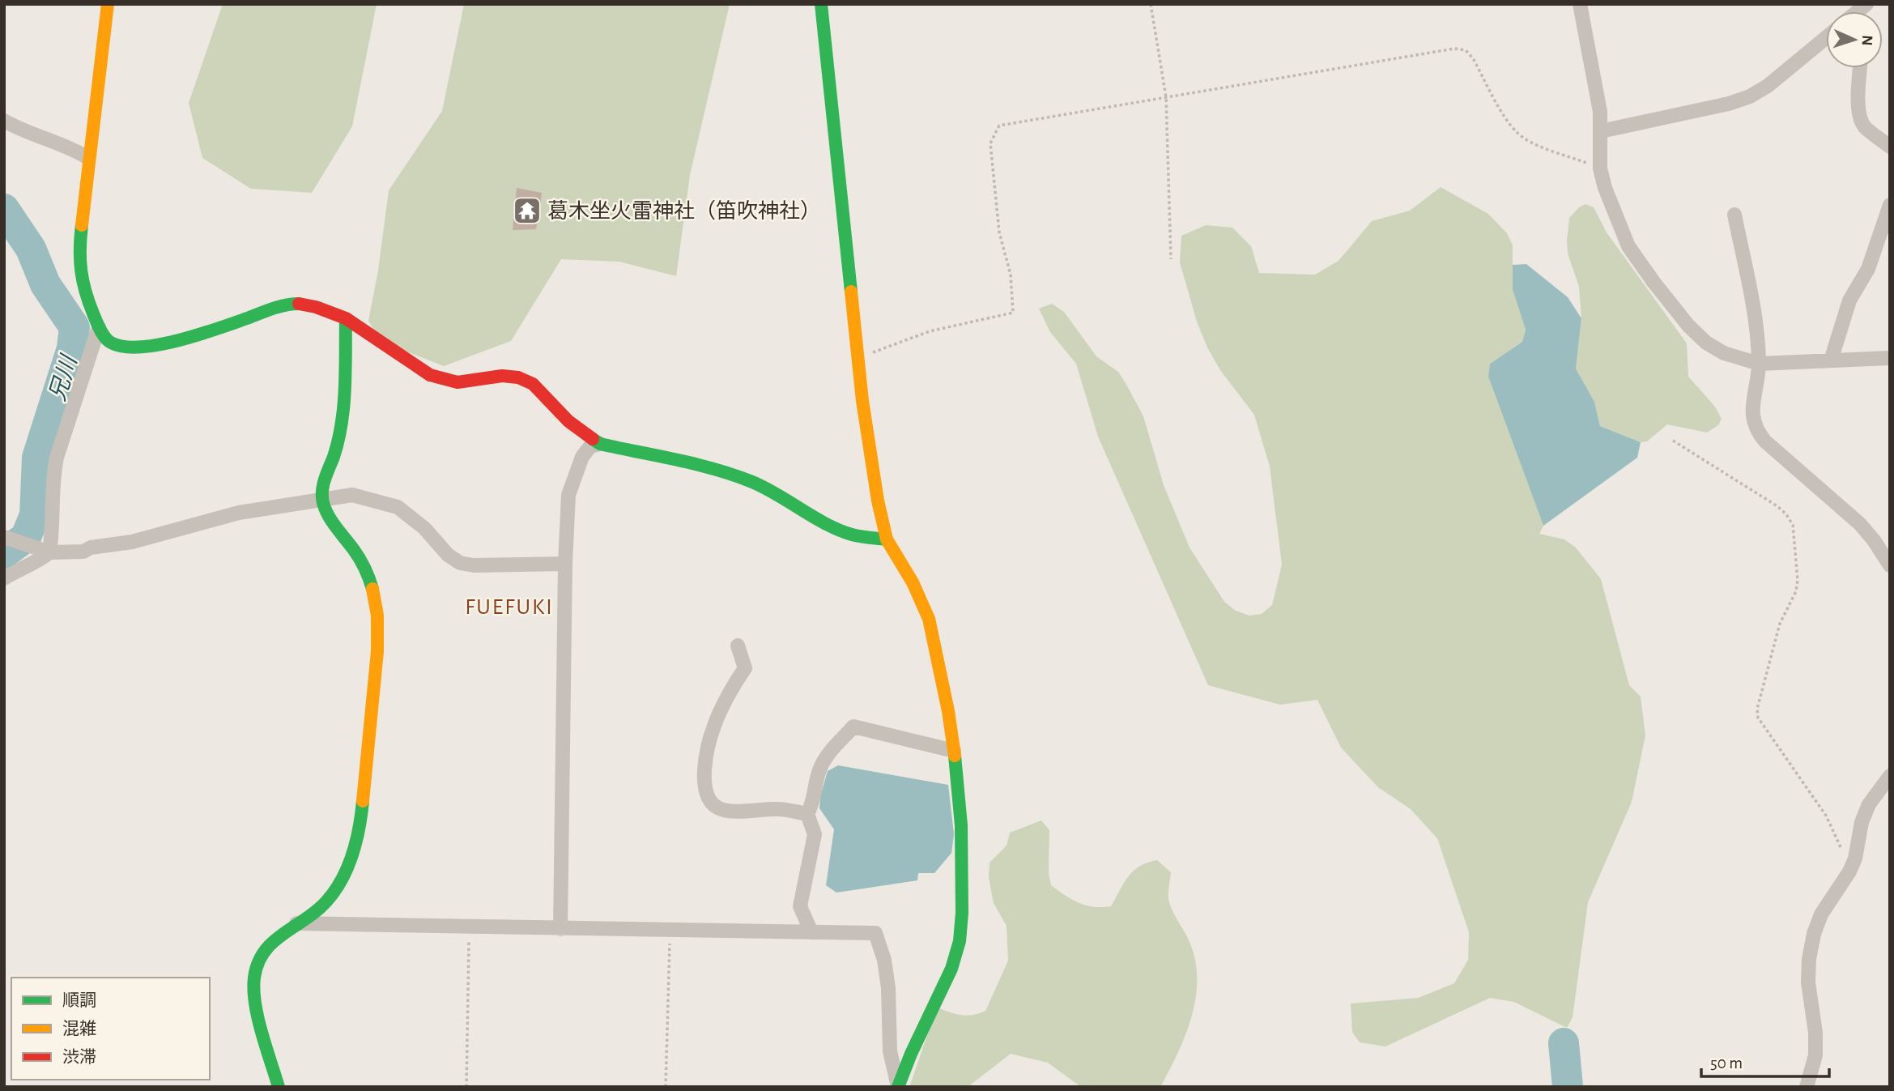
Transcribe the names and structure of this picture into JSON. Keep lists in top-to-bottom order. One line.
{"districts":["FUEFUKI"],"water":["兄川"],"places":{"temple":["葛木坐火雷神社（笛吹神社）"]},"legend":["順調","混雑","渋滞"],"scale_bar":"50 m","north":"right"}
